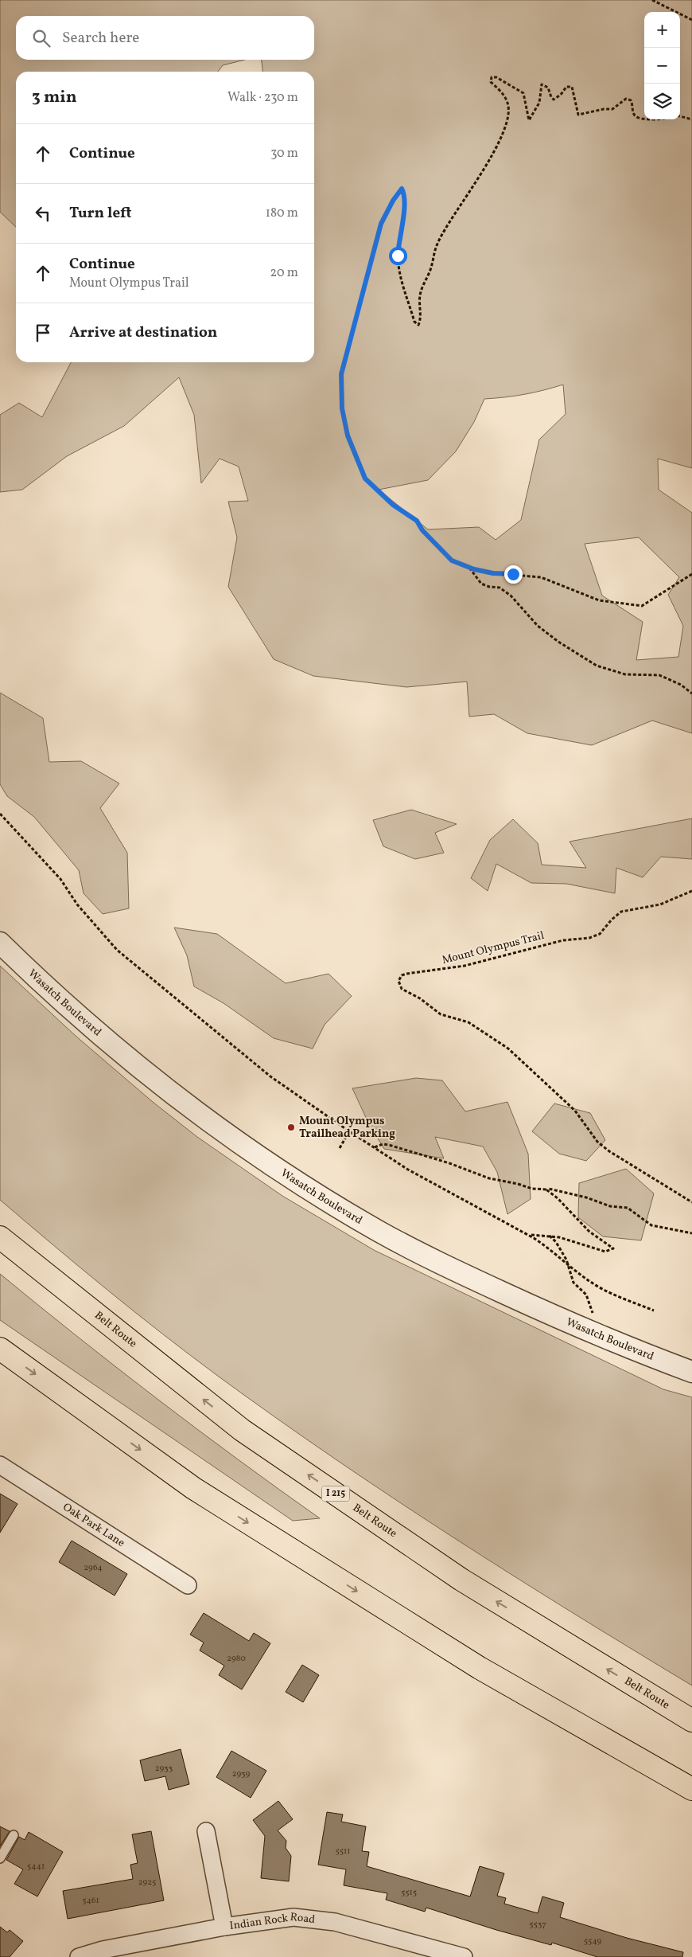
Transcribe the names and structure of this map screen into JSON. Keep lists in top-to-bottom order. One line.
{"streets":{"highway":["Belt Route","I 215"],"street":["Wasatch Boulevard","Oak Park Lane","Indian Rock Road"],"path":["Mount Olympus Trail"]},"places":["Mount Olympus Trailhead Parking"],"house_numbers":["2964","2980","2933","2939","5511","5441","2925","5515","5461","5537","5549"],"page":{"map_buttons":["+","−"],"search":"Search here","heading":["3 min","Walk · 230 m"],"list":[["Continue","30 m"],["Turn left","180 m"],["Continue","Mount Olympus Trail","20 m"],"Arrive at destination"]}}
